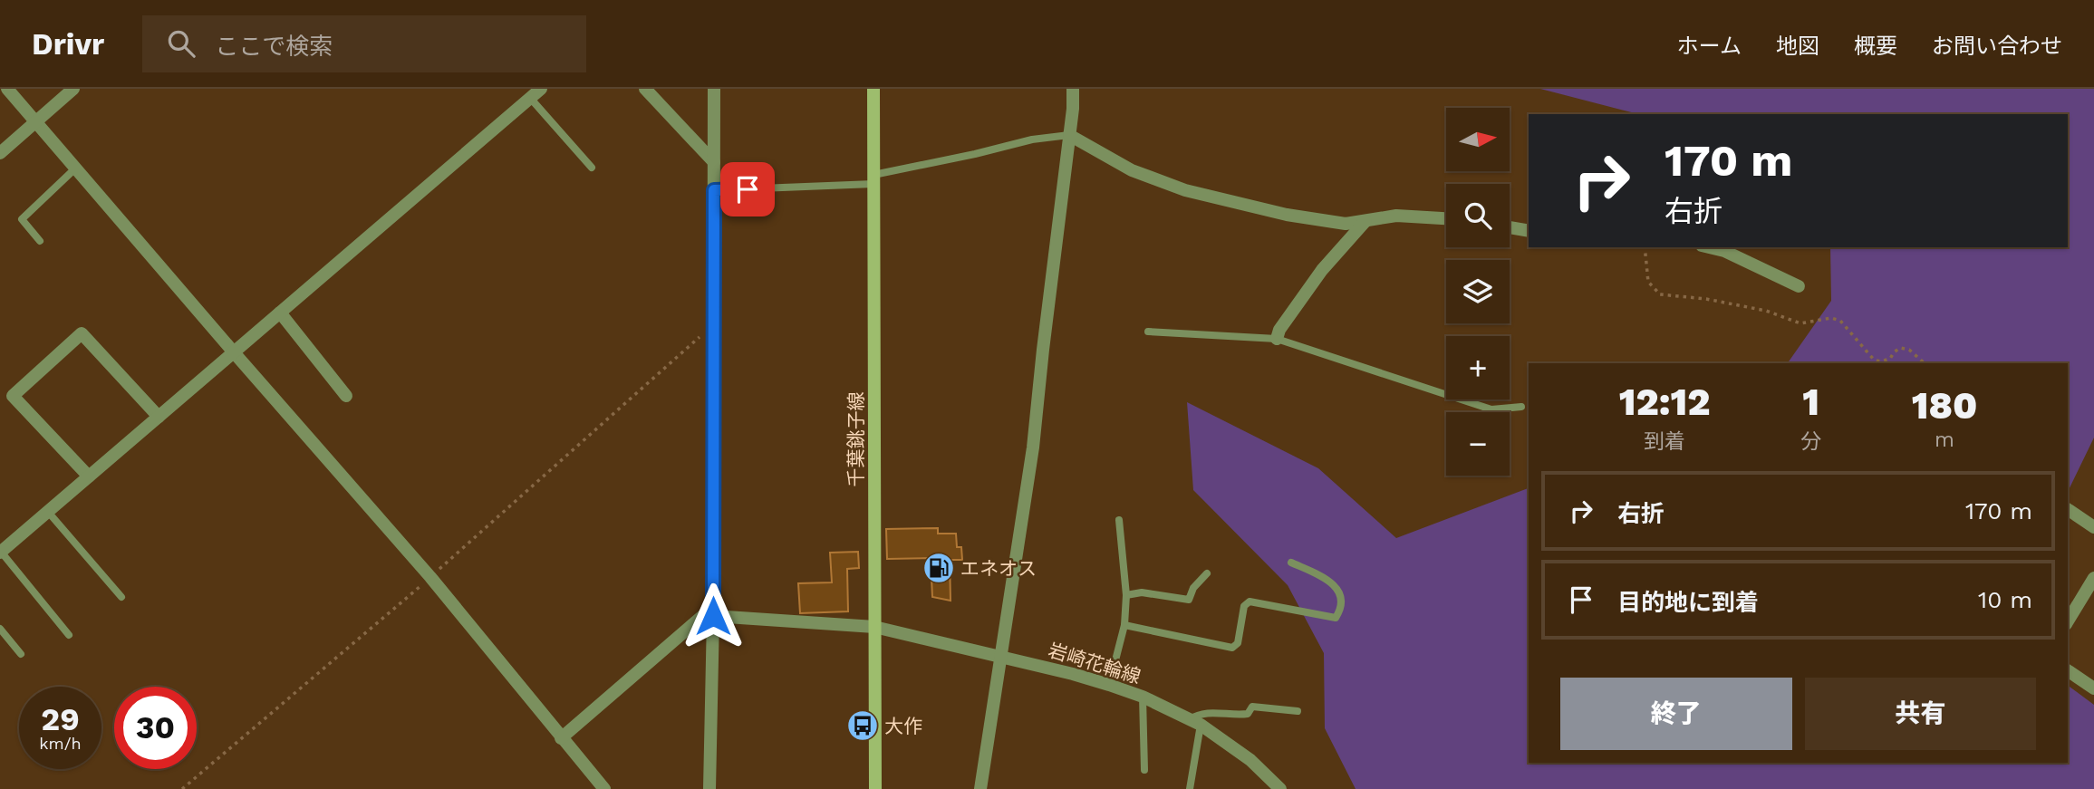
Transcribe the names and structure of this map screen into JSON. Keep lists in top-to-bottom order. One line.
{"streets":{"street":["千葉銚子線","岩崎花輪線"]},"crossings":[["千葉銚子線","岩崎花輪線"]],"places":{"fuel station":["エネオス"],"bus stop":["大作"]},"north":"right","page":{"header":"Drivr","search":"ここで検索","nav":["ホーム","地図","概要","お問い合わせ"],"map_buttons":["+","−"],"turn":["170 m","右折"],"eta":["12:12","到着","1","分","180","m"],"list":[{"name":"右折","value":"170 m"},{"name":"目的地に到着","value":"10 m"}],"buttons":["終了","共有"],"speed":"29 km/h","limit":"30"}}
